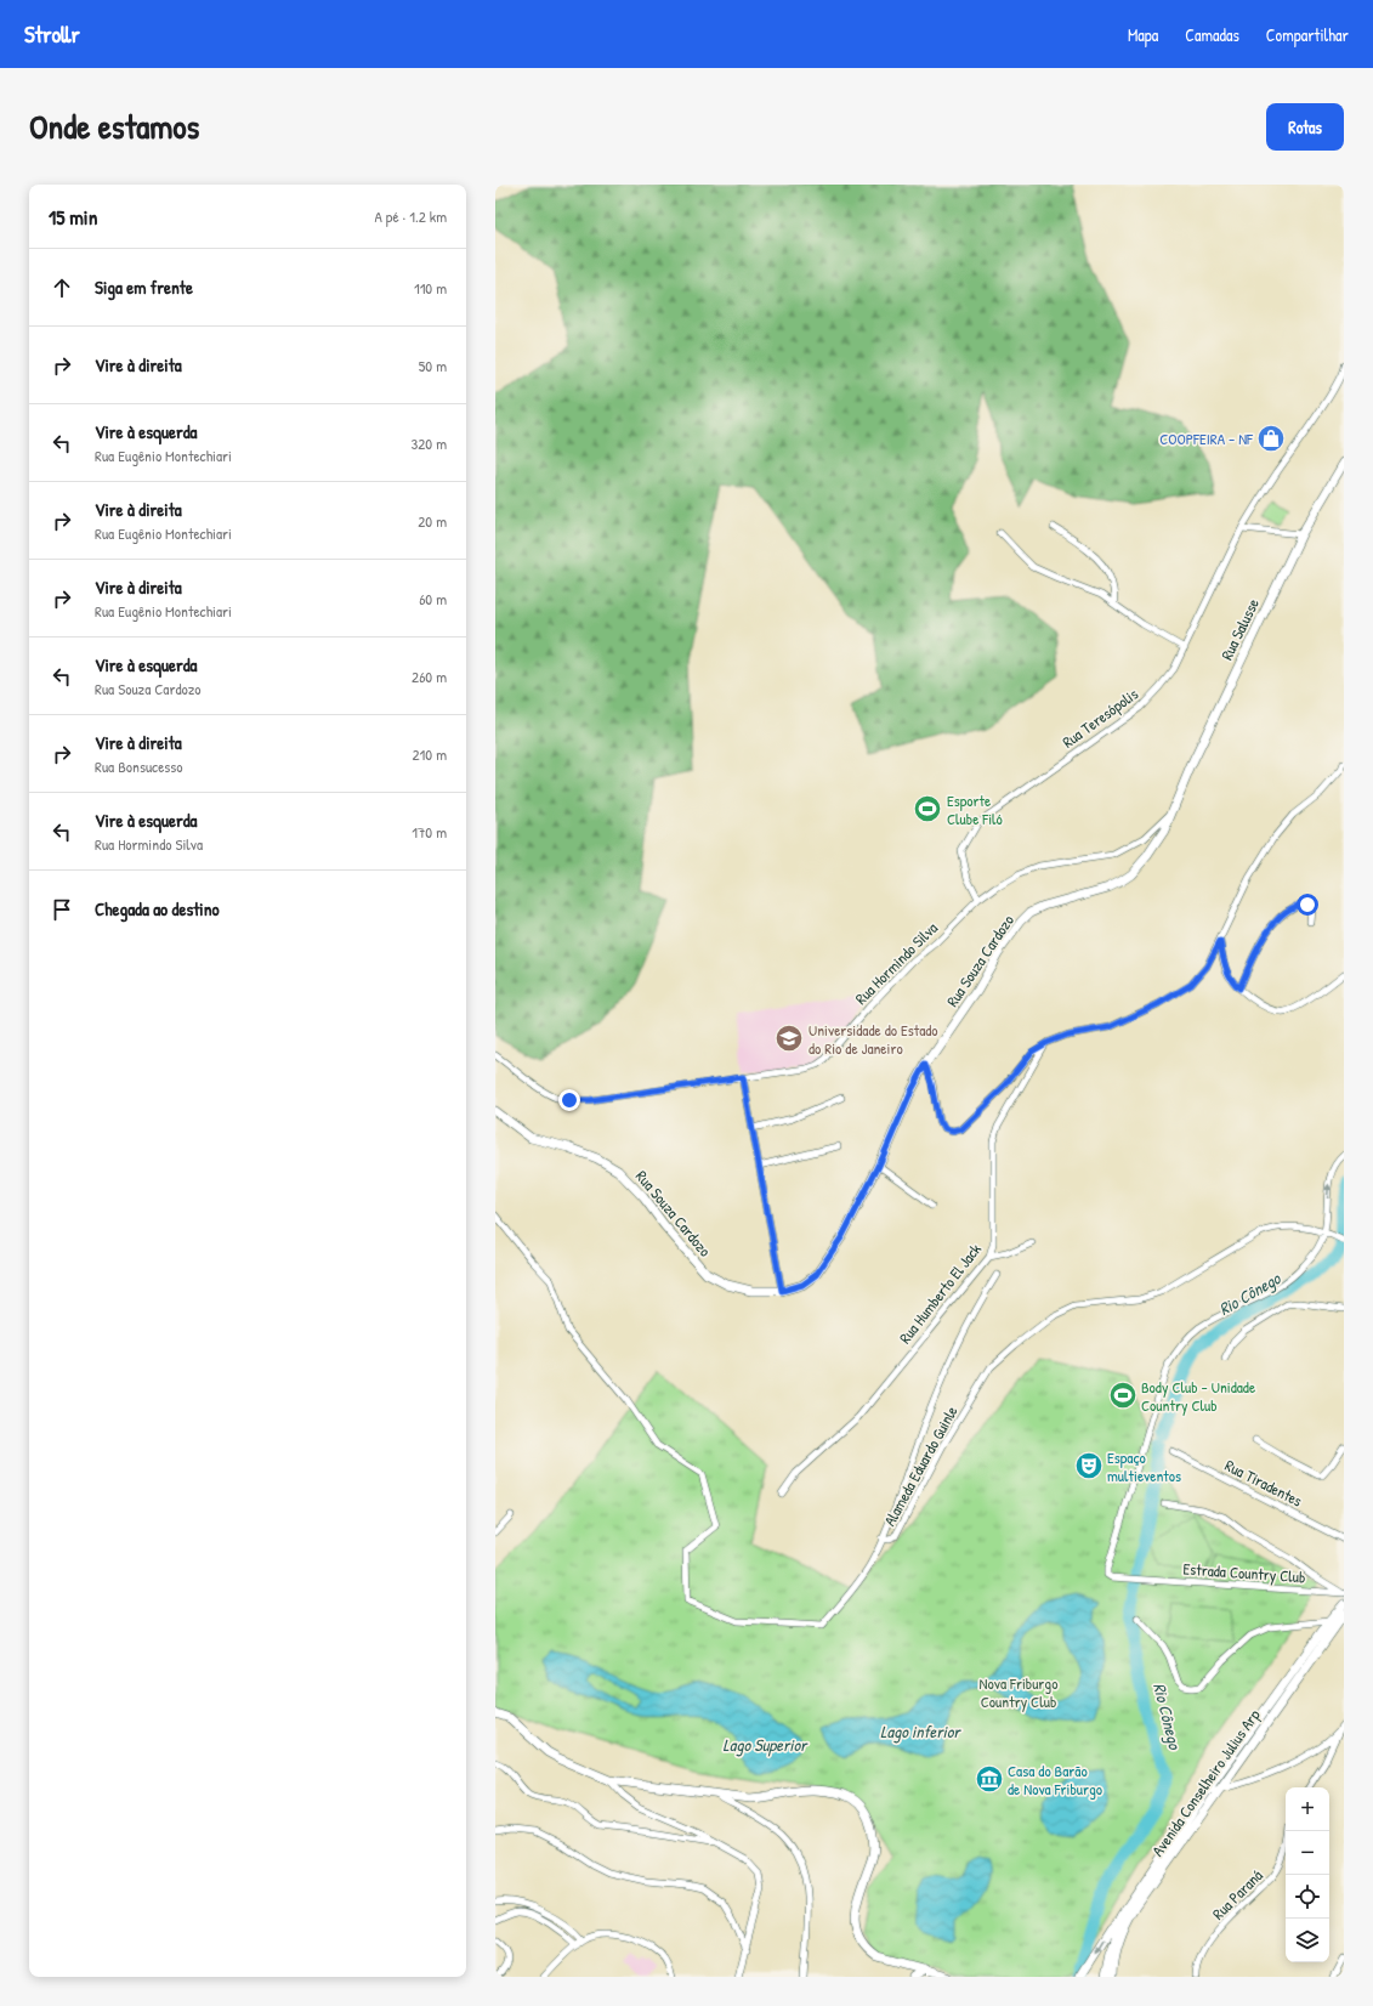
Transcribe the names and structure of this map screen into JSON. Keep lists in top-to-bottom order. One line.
{"streets":{"street":["Rua Salusse","Rua Teresópolis","Rua Souza Cardozo","Rua Hormindo Silva","Rua Humberto El Jack","Alameda Eduardo Guinle","Rua Tiradentes","Estrada Country Club","Avenida Conselheiro Julius Arp","Rua Paraná"]},"crossings":[["Rua Salusse","Rua Souza Cardozo"],["Rua Salusse","Rua Hormindo Silva"],["Rua Teresópolis","Rua Hormindo Silva"],["Rua Souza Cardozo","Rua Hormindo Silva"],["Alameda Eduardo Guinle","Estrada Country Club"]],"water":["Rio Cônego","Lago inferior","Lago Superior"],"parks":["Nova Friburgo Country Club"],"places":{"shop":["COOPFEIRA - NF"],"sports":["Esporte Clube Filó","Body Club - Unidade Country Club"],"school or university":["Universidade do Estado do Rio de Janeiro"],"theatre":["Espaço multieventos"],"museum":["Casa do Barão de Nova Friburgo"]},"page":{"header":"Strollr","nav":["Mapa","Camadas","Compartilhar"],"title":"Onde estamos","buttons":"Rotas","heading":["15 min","A pé · 1.2 km"],"list":[["Siga em frente","110 m"],["Vire à direita","50 m"],["Vire à esquerda","Rua Eugênio Montechiari","320 m"],["Vire à direita","Rua Eugênio Montechiari","20 m"],["Vire à direita","Rua Eugênio Montechiari","60 m"],["Vire à esquerda","Rua Souza Cardozo","260 m"],["Vire à direita","Rua Bonsucesso","210 m"],["Vire à esquerda","Rua Hormindo Silva","170 m"],"Chegada ao destino"],"map_buttons":["+","−"]}}
